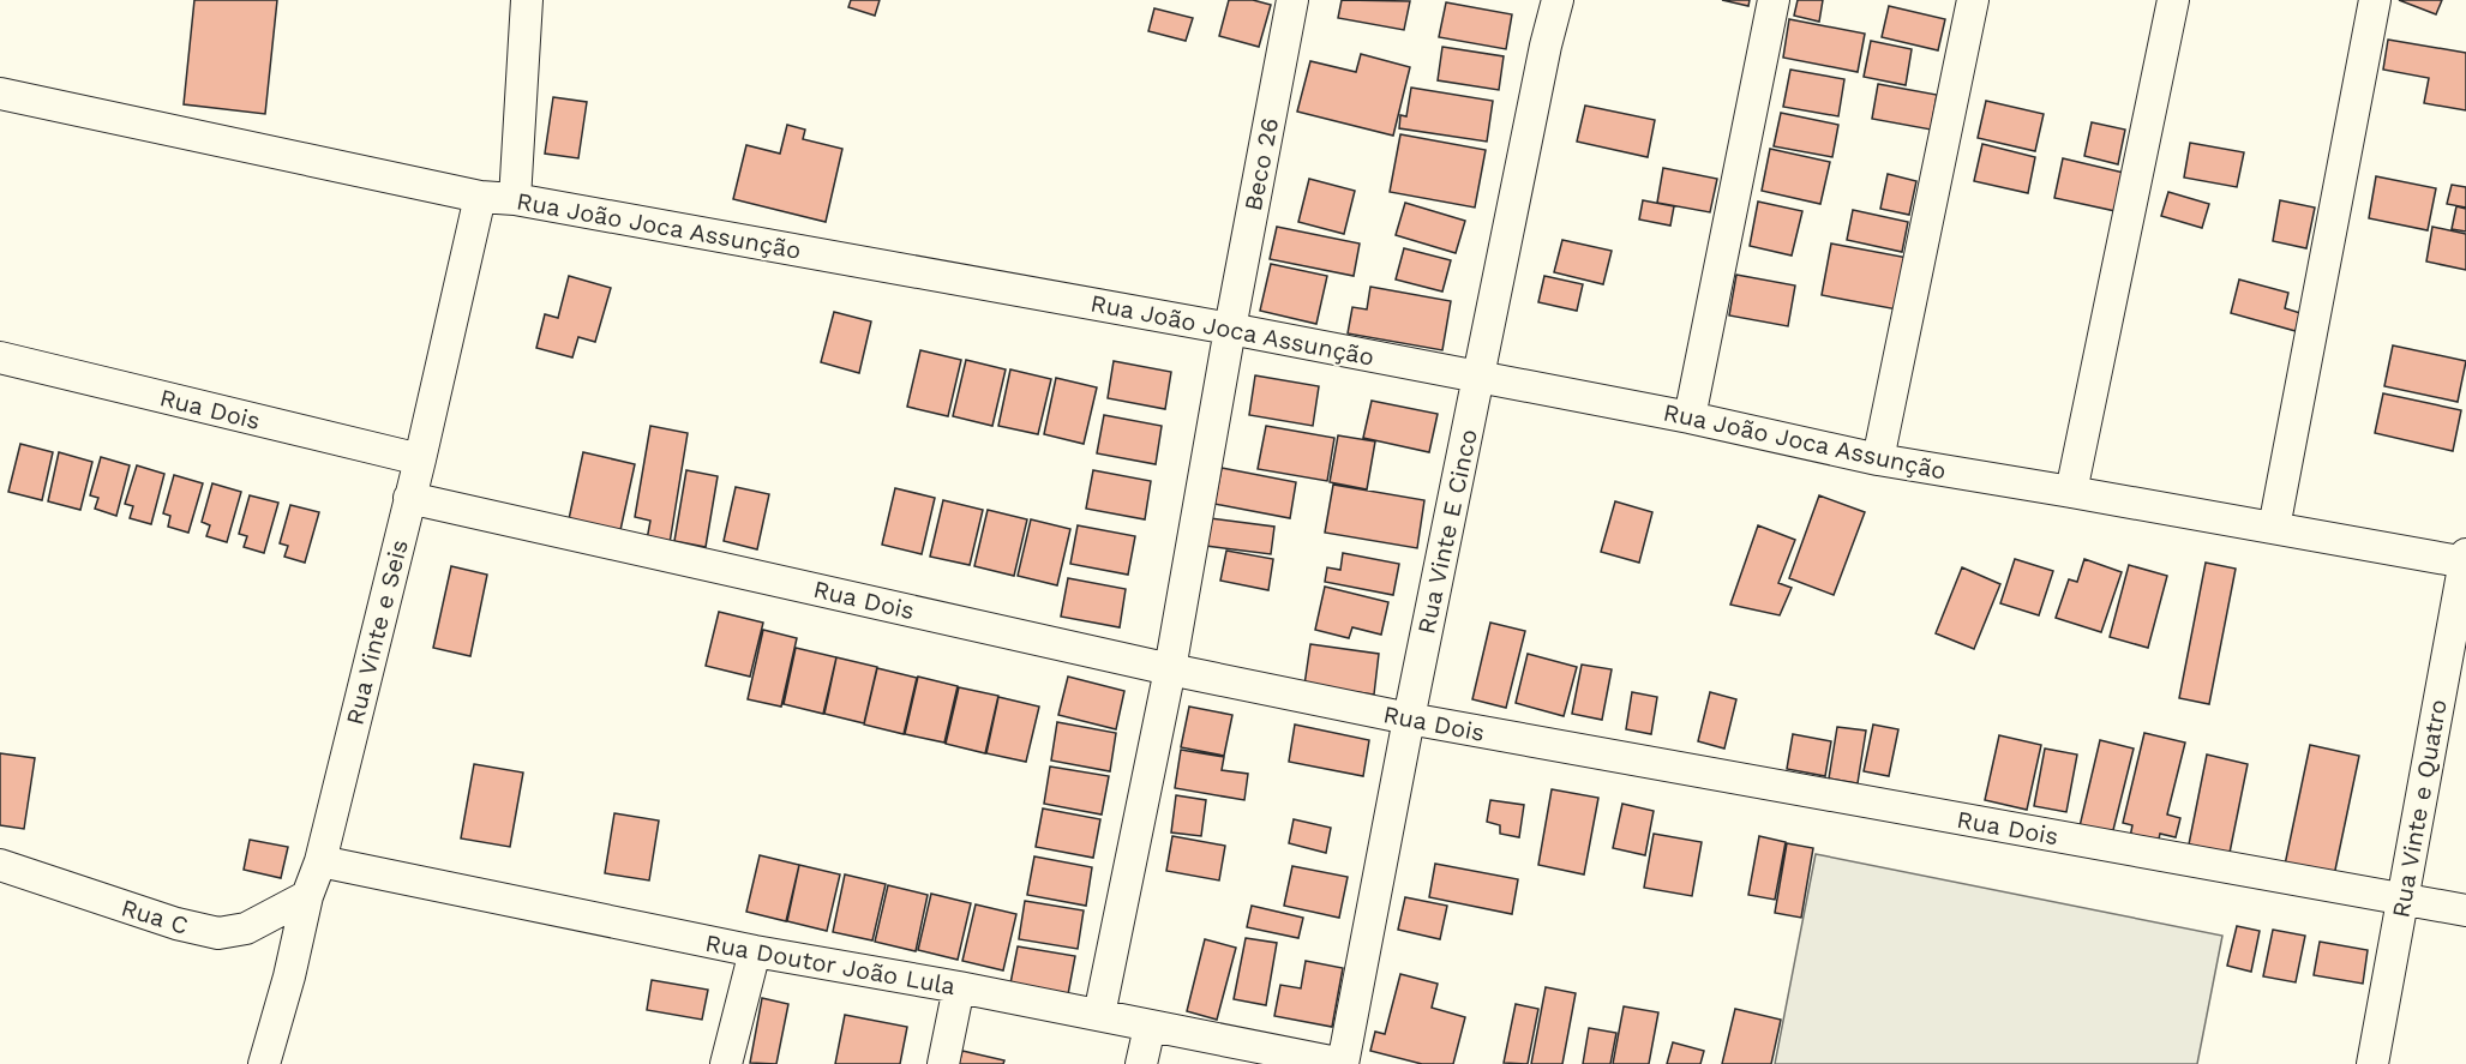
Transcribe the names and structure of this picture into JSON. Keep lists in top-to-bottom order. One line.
{"streets":{"street":["Beco 26","Rua João Joca Assunção","Rua Dois","Rua Vinte E Cinco","Rua Vinte e Seis","Rua Vinte e Quatro","Rua C","Rua Doutor João Lula"]},"crossings":[["Beco 26","Rua João Joca Assunção"],["Beco 26","Rua Dois"],["Beco 26","Rua Doutor João Lula"],["Rua João Joca Assunção","Rua Vinte E Cinco"],["Rua João Joca Assunção","Rua Vinte e Seis"],["Rua João Joca Assunção","Rua Vinte e Quatro"],["Rua Dois","Rua Vinte E Cinco"],["Rua Dois","Rua Vinte e Seis"],["Rua Dois","Rua Vinte e Quatro"],["Rua Vinte E Cinco","Rua Doutor João Lula"],["Rua Vinte e Seis","Rua C"],["Rua Vinte e Seis","Rua Doutor João Lula"]]}
